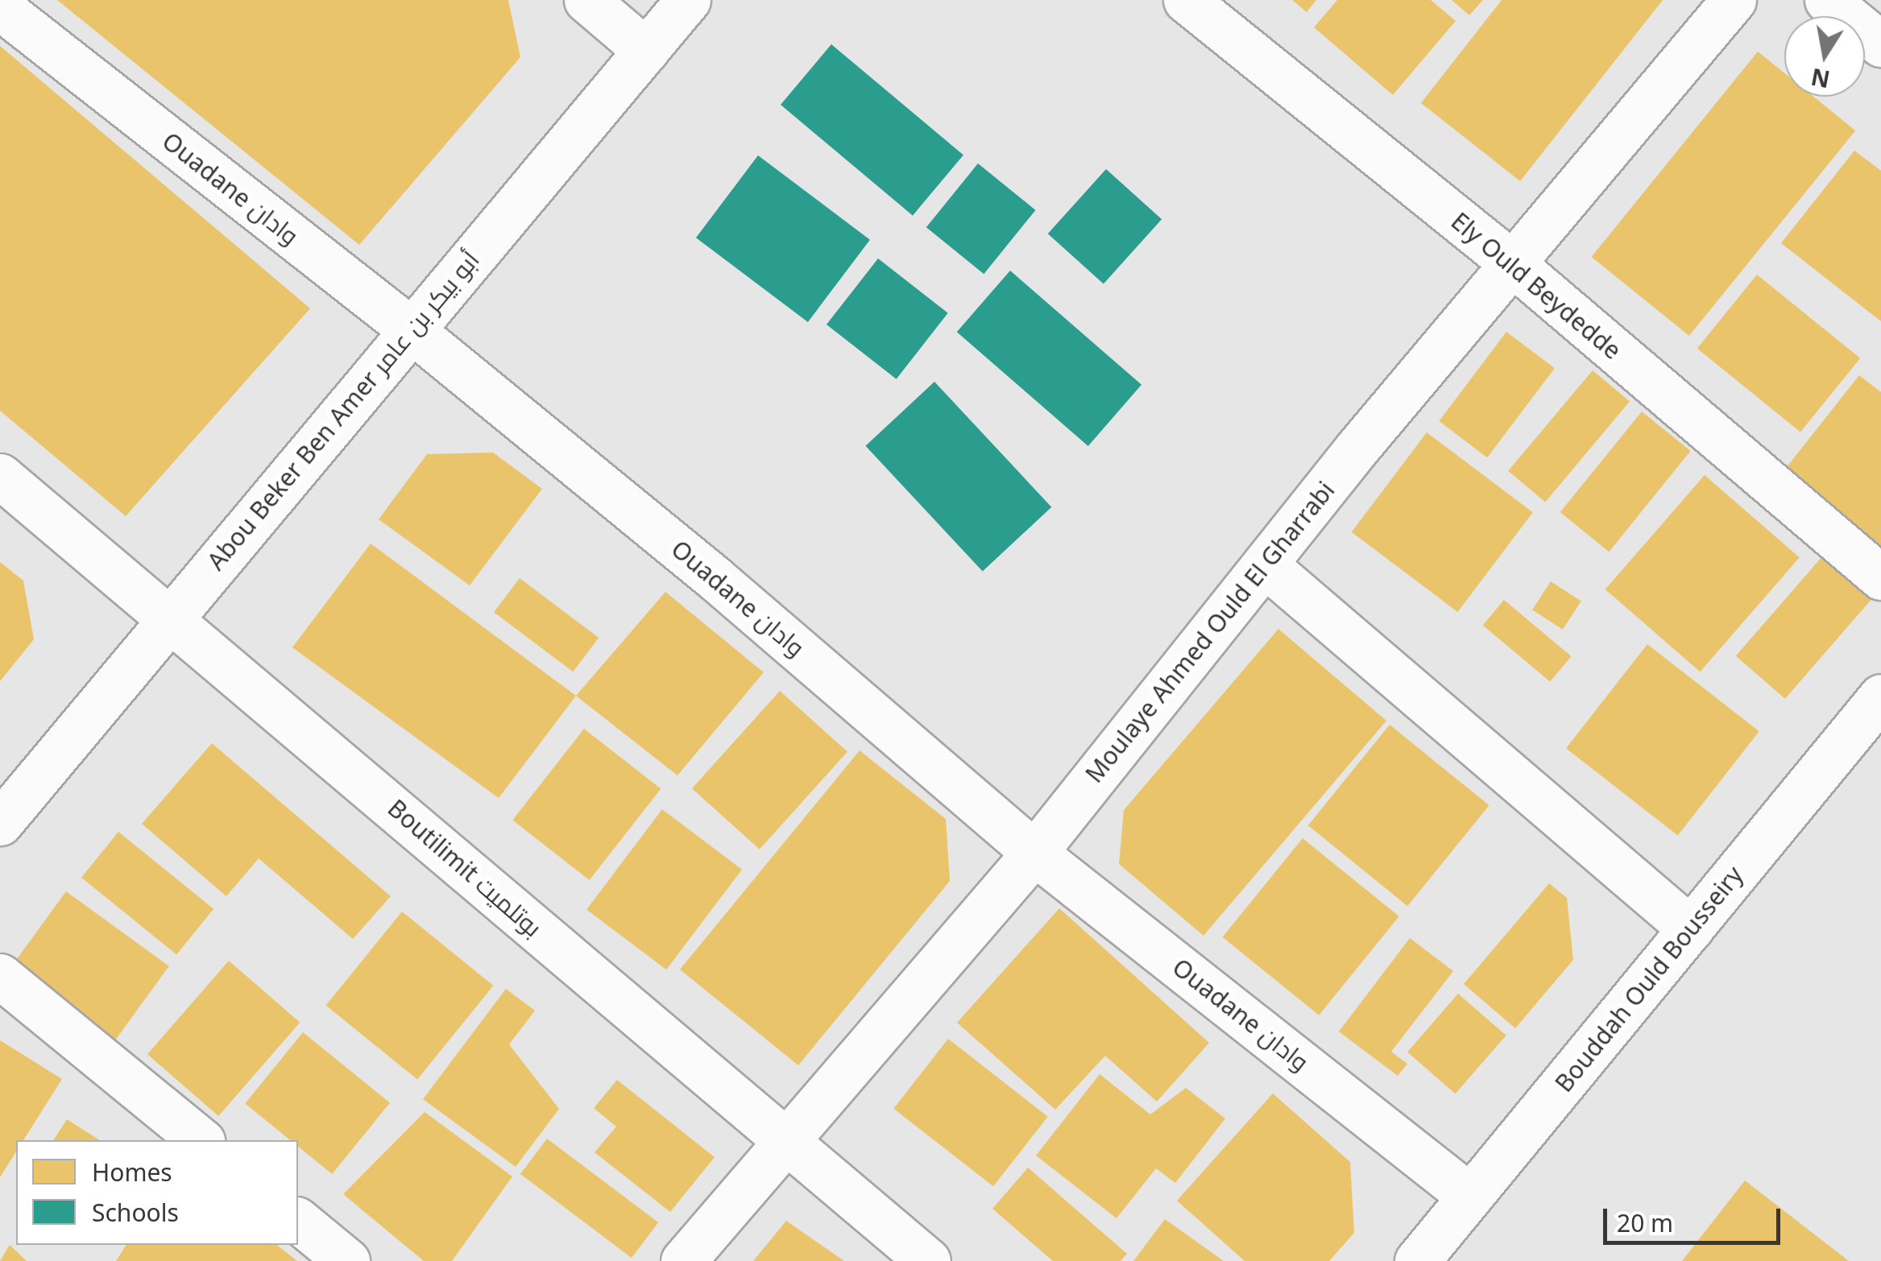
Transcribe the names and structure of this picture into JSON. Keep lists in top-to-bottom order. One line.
{"streets":{"street":["Ouadane وادان","Ely Ould Beydedde","Abou Beker Ben Amer أبو بيكر بن عامر","Moulaye Ahmed Ould El Gharrabi","Boutilimit بوتلميت","Bouddah Ould Bousseiry"]},"crossings":[["Ouadane وادان","Abou Beker Ben Amer أبو بيكر بن عامر"],["Ouadane وادان","Moulaye Ahmed Ould El Gharrabi"],["Ouadane وادان","Bouddah Ould Bousseiry"],["Ely Ould Beydedde","Moulaye Ahmed Ould El Gharrabi"],["Abou Beker Ben Amer أبو بيكر بن عامر","Boutilimit بوتلميت"],["Moulaye Ahmed Ould El Gharrabi","Boutilimit بوتلميت"]],"legend":["Homes","Schools"],"scale_bar":"20 m","north":"bottom"}
